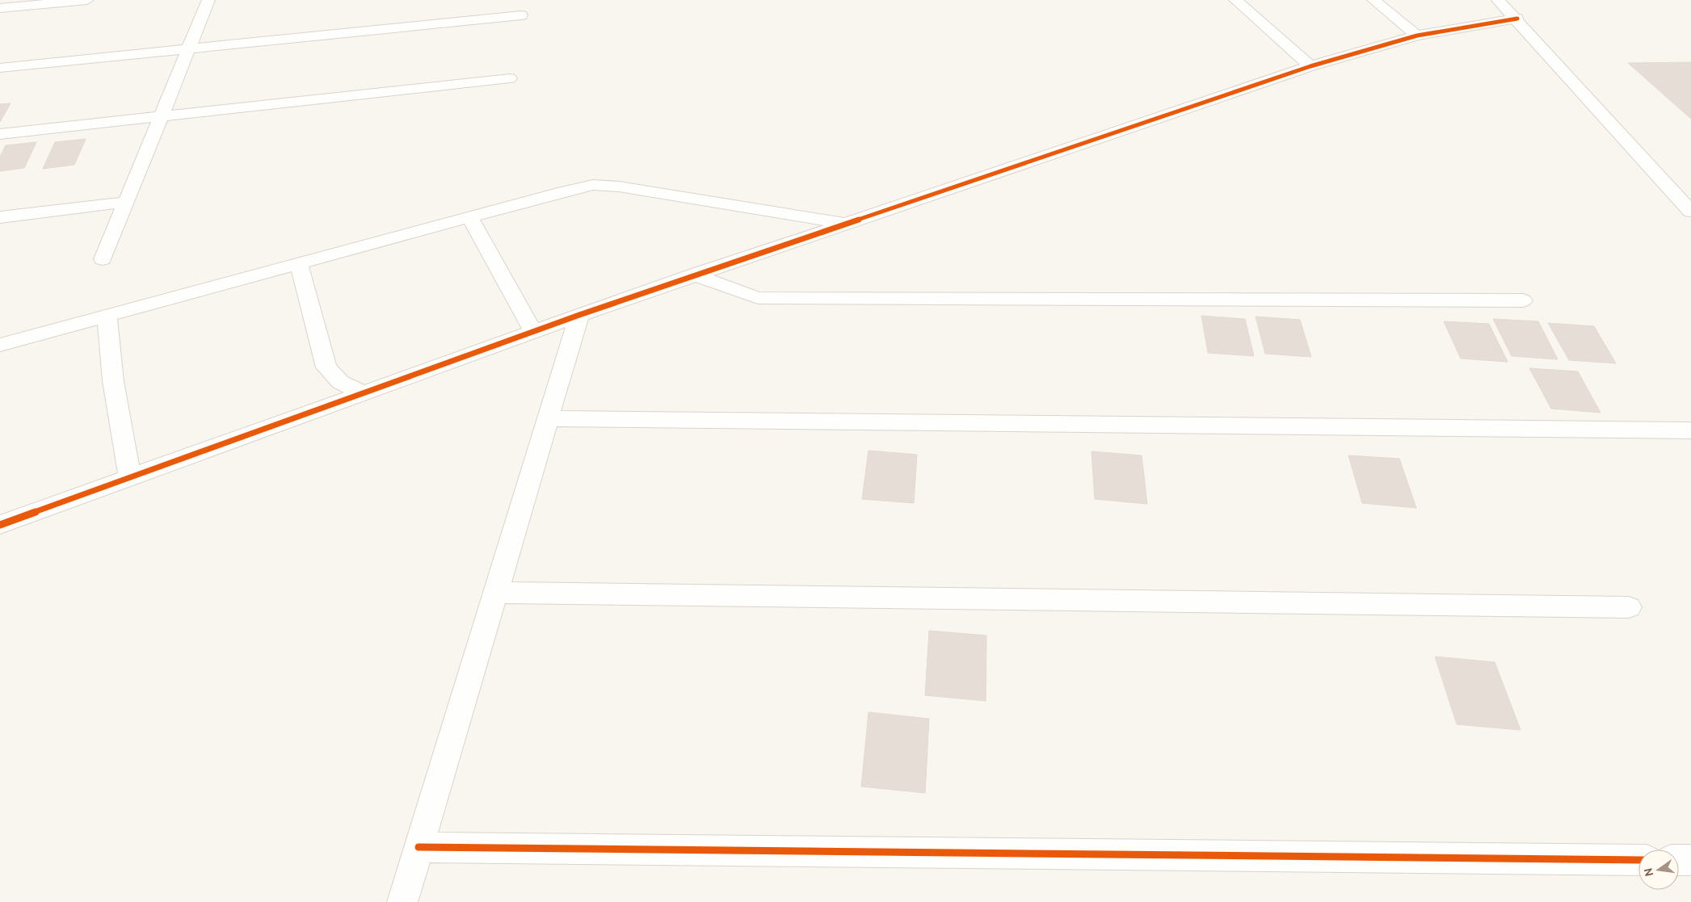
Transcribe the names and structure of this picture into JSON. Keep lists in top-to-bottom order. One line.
{"north":"left"}
